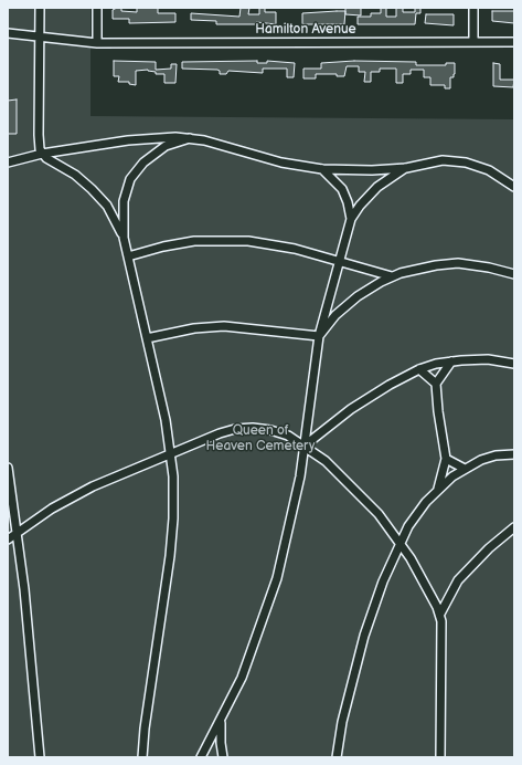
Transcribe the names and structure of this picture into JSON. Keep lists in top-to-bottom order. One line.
{"streets":{"street":["Hamilton Avenue"]},"parks":["Queen of Heaven Cemetery"]}
